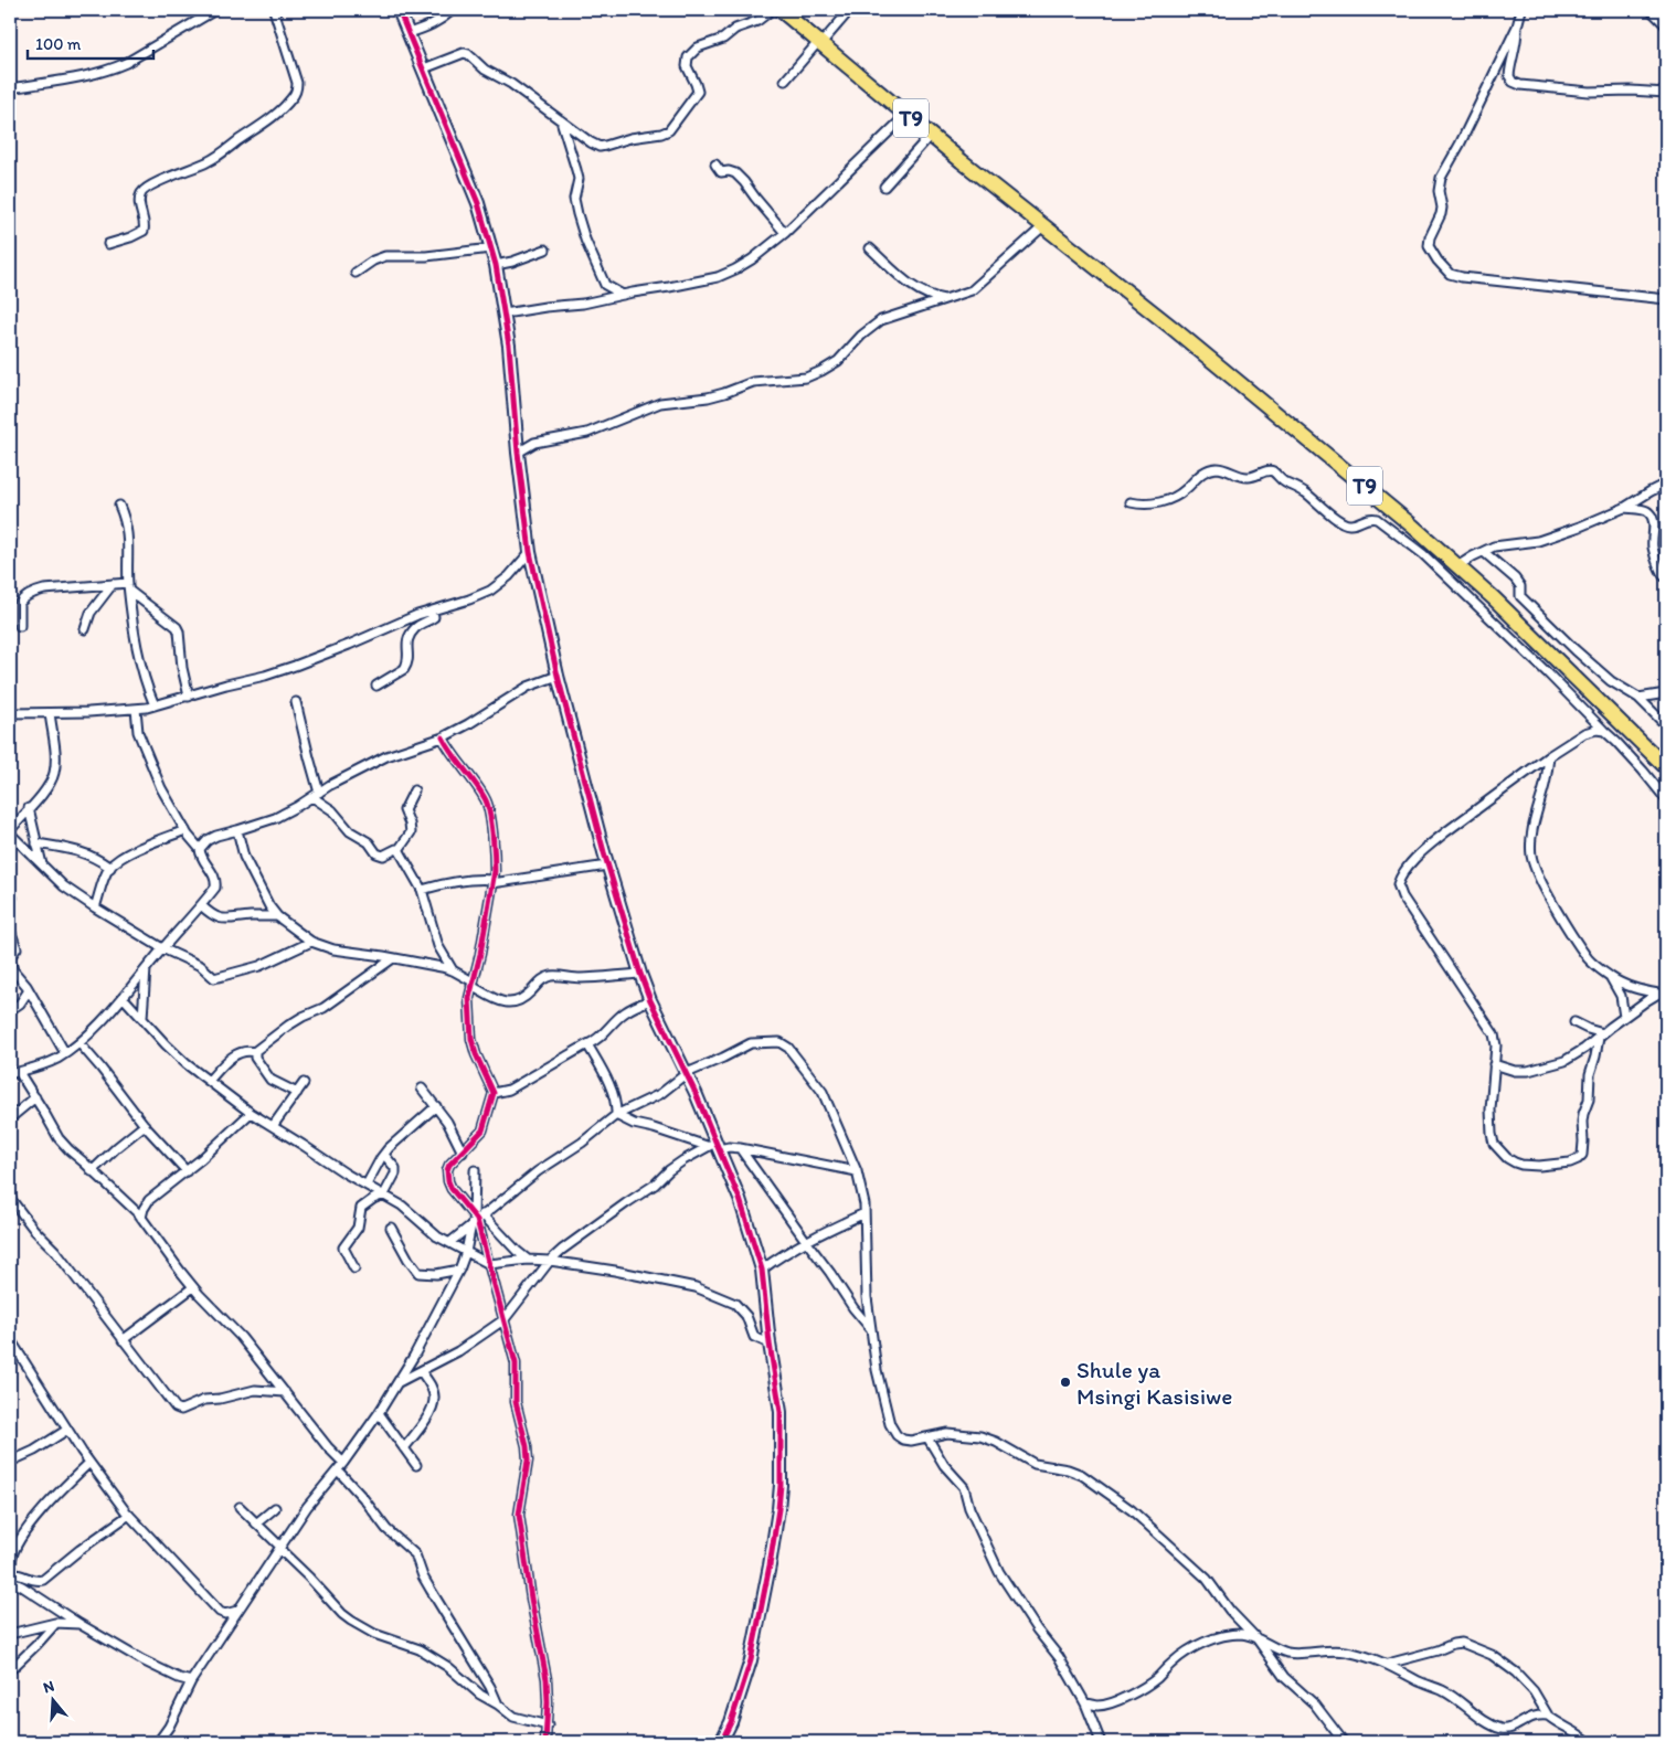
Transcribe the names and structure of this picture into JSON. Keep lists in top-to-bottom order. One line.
{"streets":{"highway":["T9"]},"places":["Shule ya Msingi Kasisiwe"],"scale_bar":"100 m","north":"top"}
